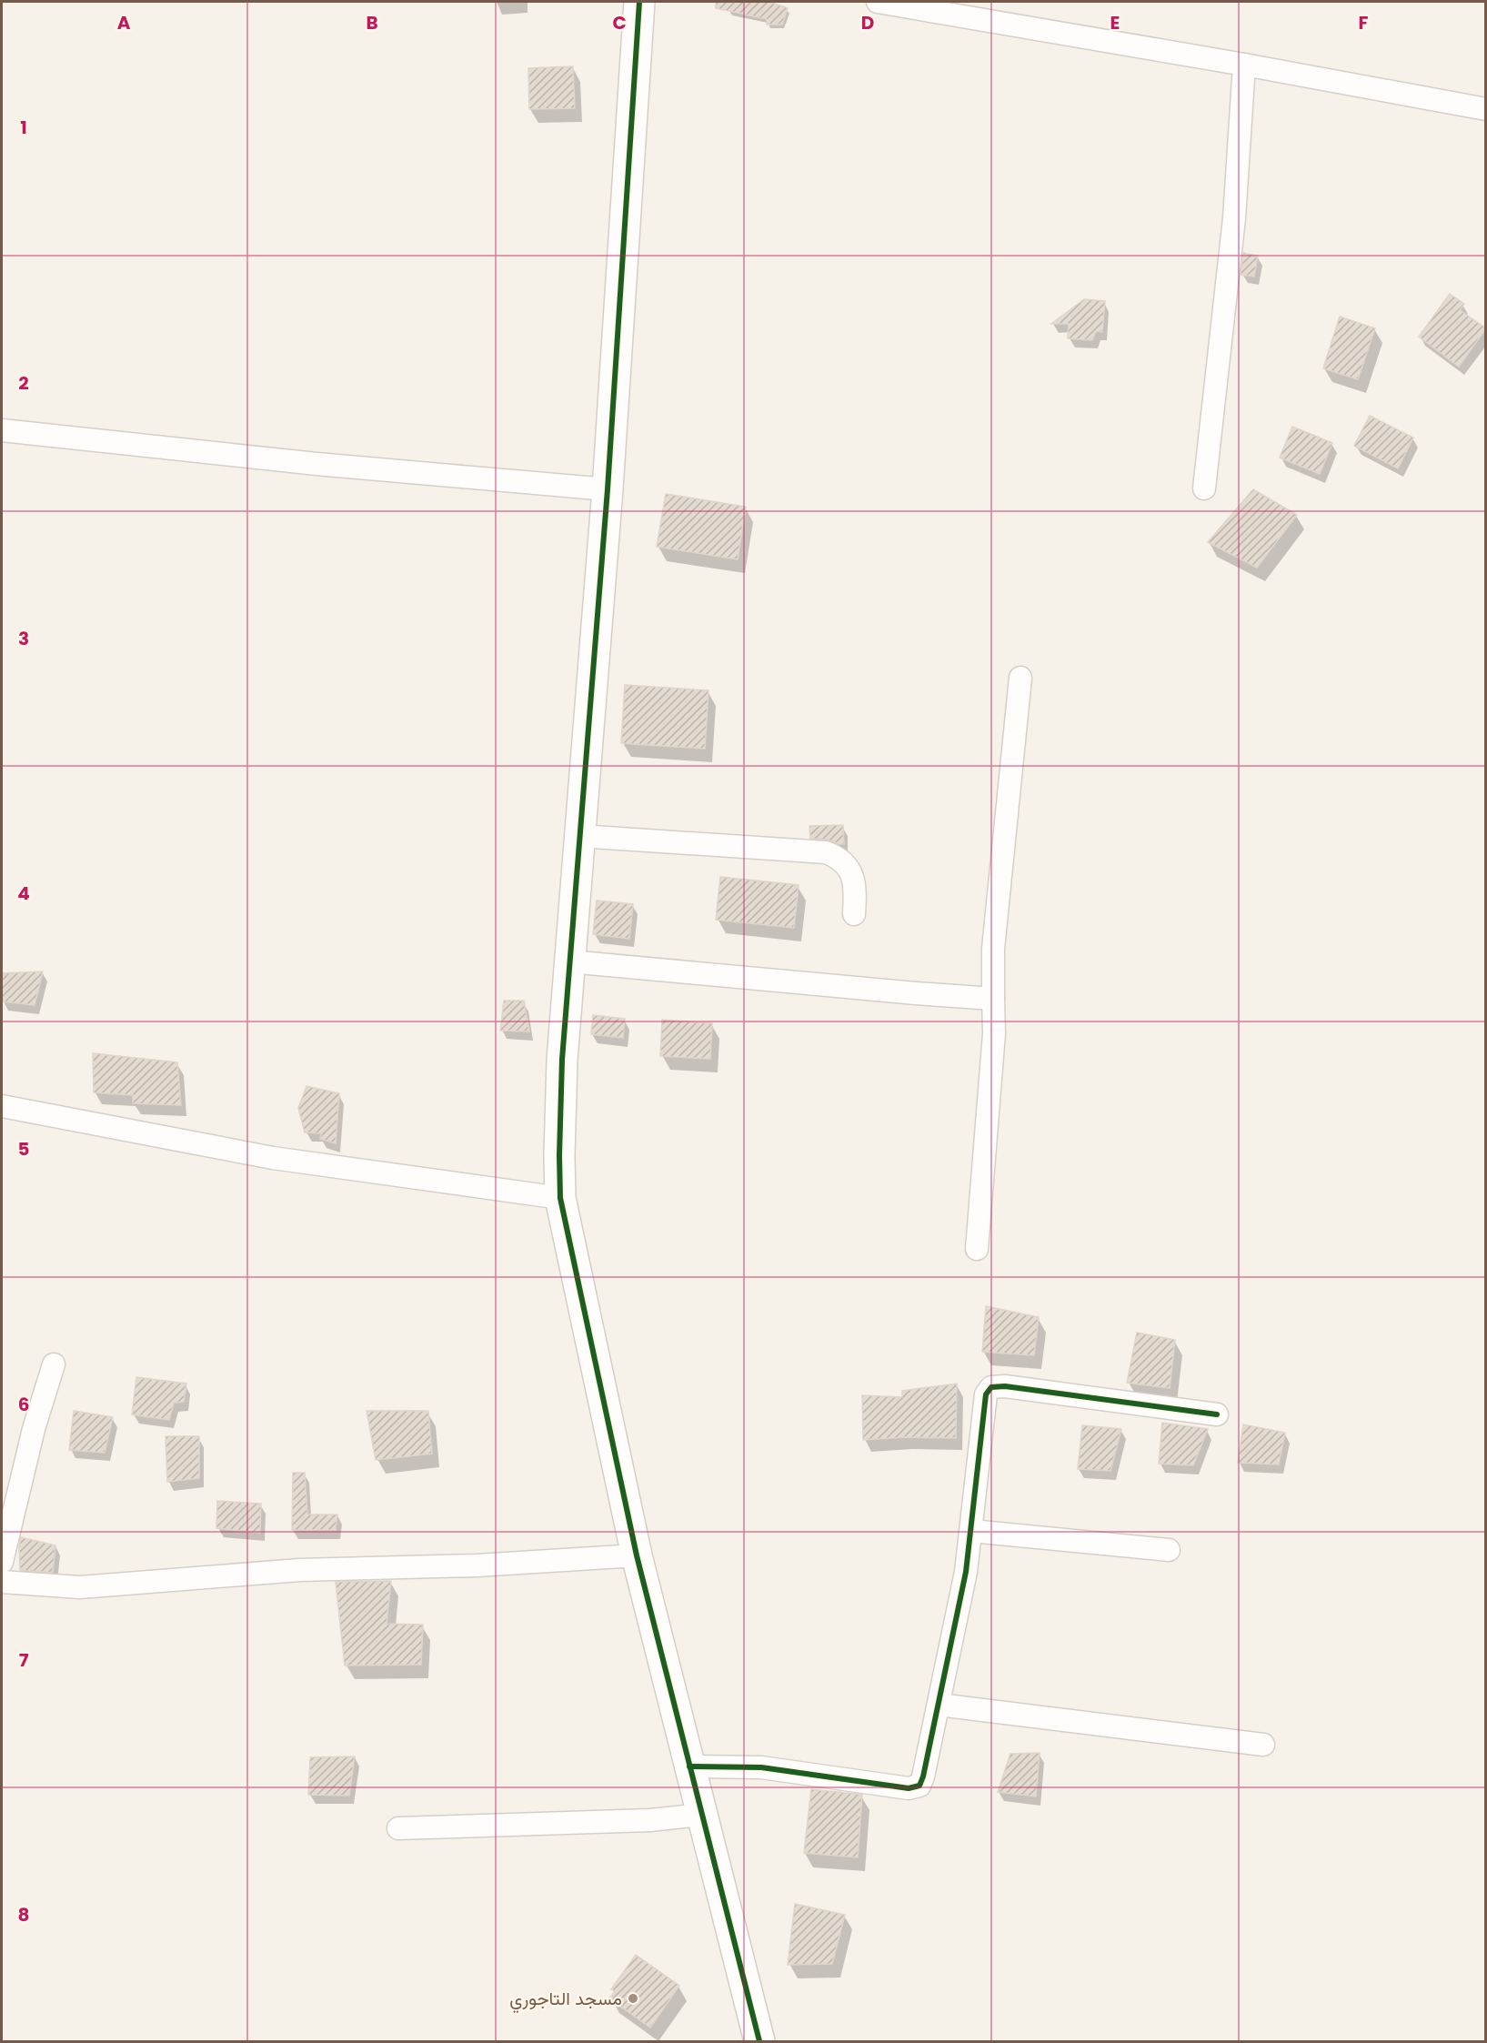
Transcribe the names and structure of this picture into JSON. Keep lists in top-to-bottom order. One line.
{"places":["مسجد التاجوري"],"grid":{"columns":["A","B","C","D","E","F"],"rows":["1","2","3","4","5","6","7","8"]}}
